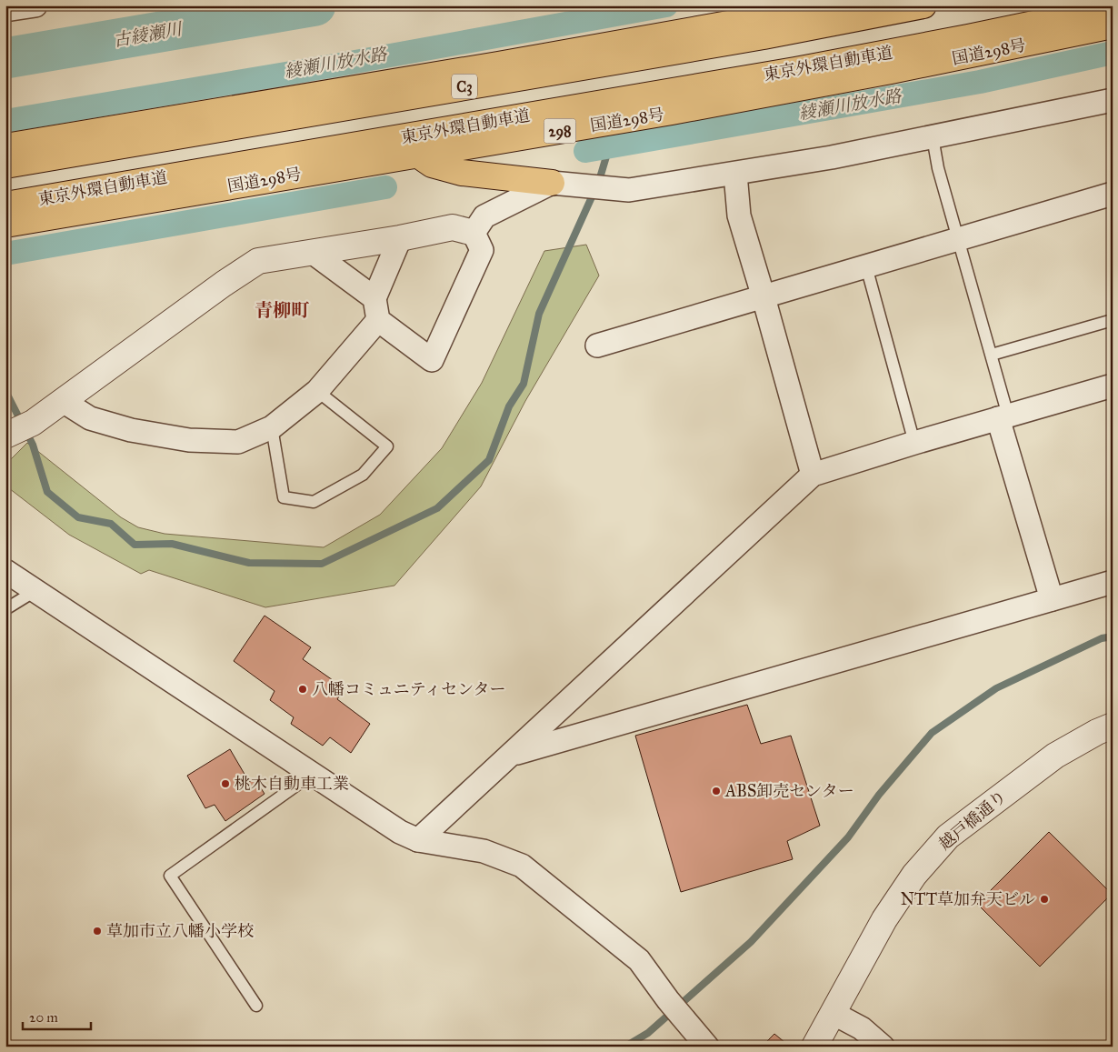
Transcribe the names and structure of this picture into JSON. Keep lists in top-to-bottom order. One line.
{"streets":{"highway":["国道298号","東京外環自動車道","C3","298"],"street":["越戸橋通り"]},"districts":["青柳町"],"water":["古綾瀬川","綾瀬川放水路"],"places":["八幡コミュニティセンター","桃木自動車工業","ABS卸売センター","NTT草加弁天ビル","草加市立八幡小学校"],"scale_bar":"20 m"}
